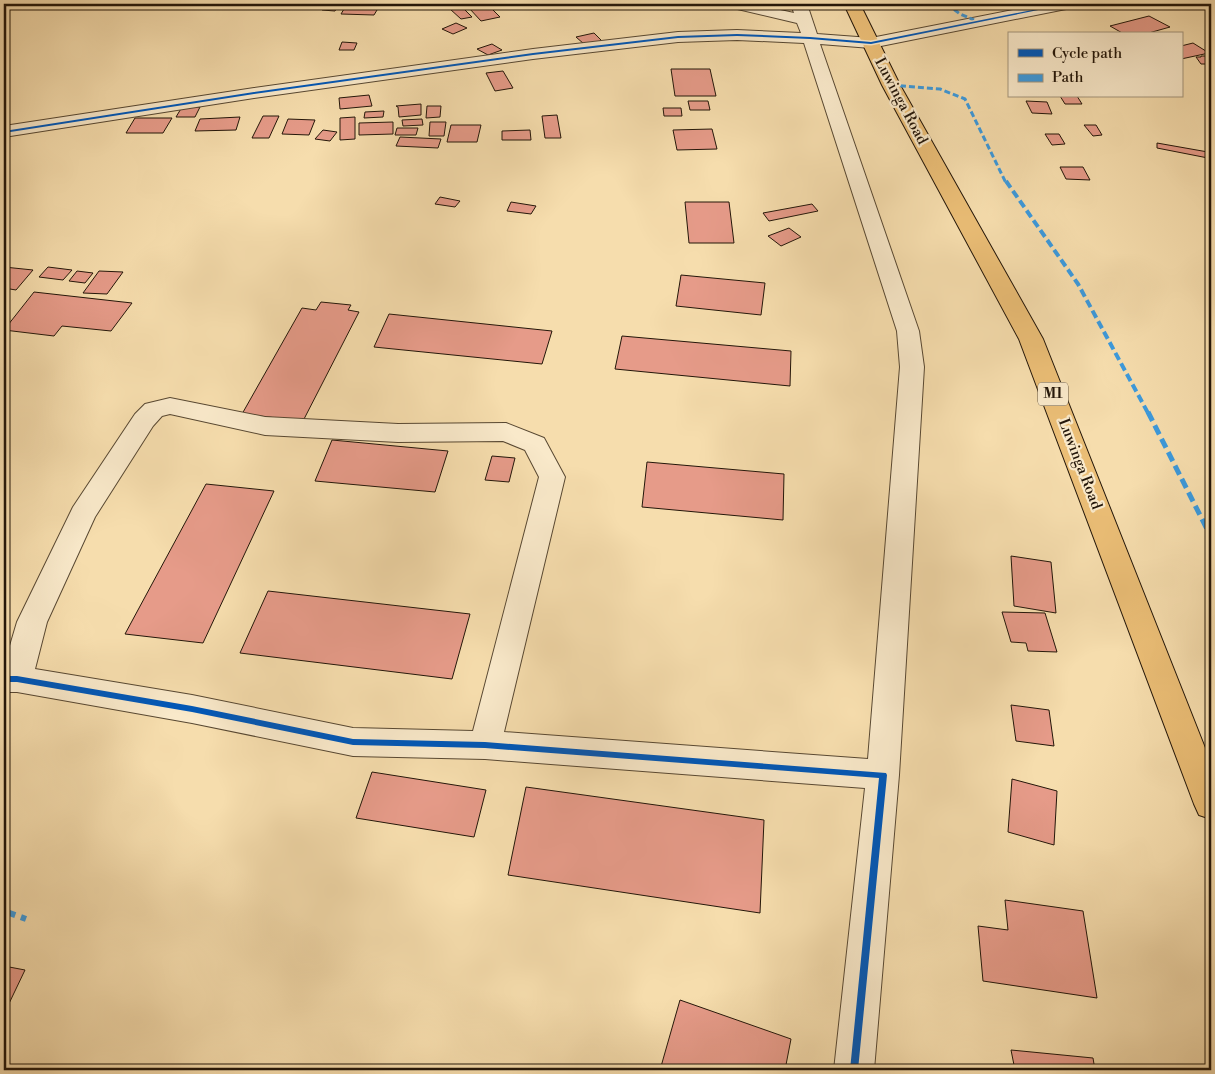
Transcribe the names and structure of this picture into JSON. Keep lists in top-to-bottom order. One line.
{"streets":{"highway":["Luwinga Road","M1"]},"legend":["Cycle path","Path"]}
